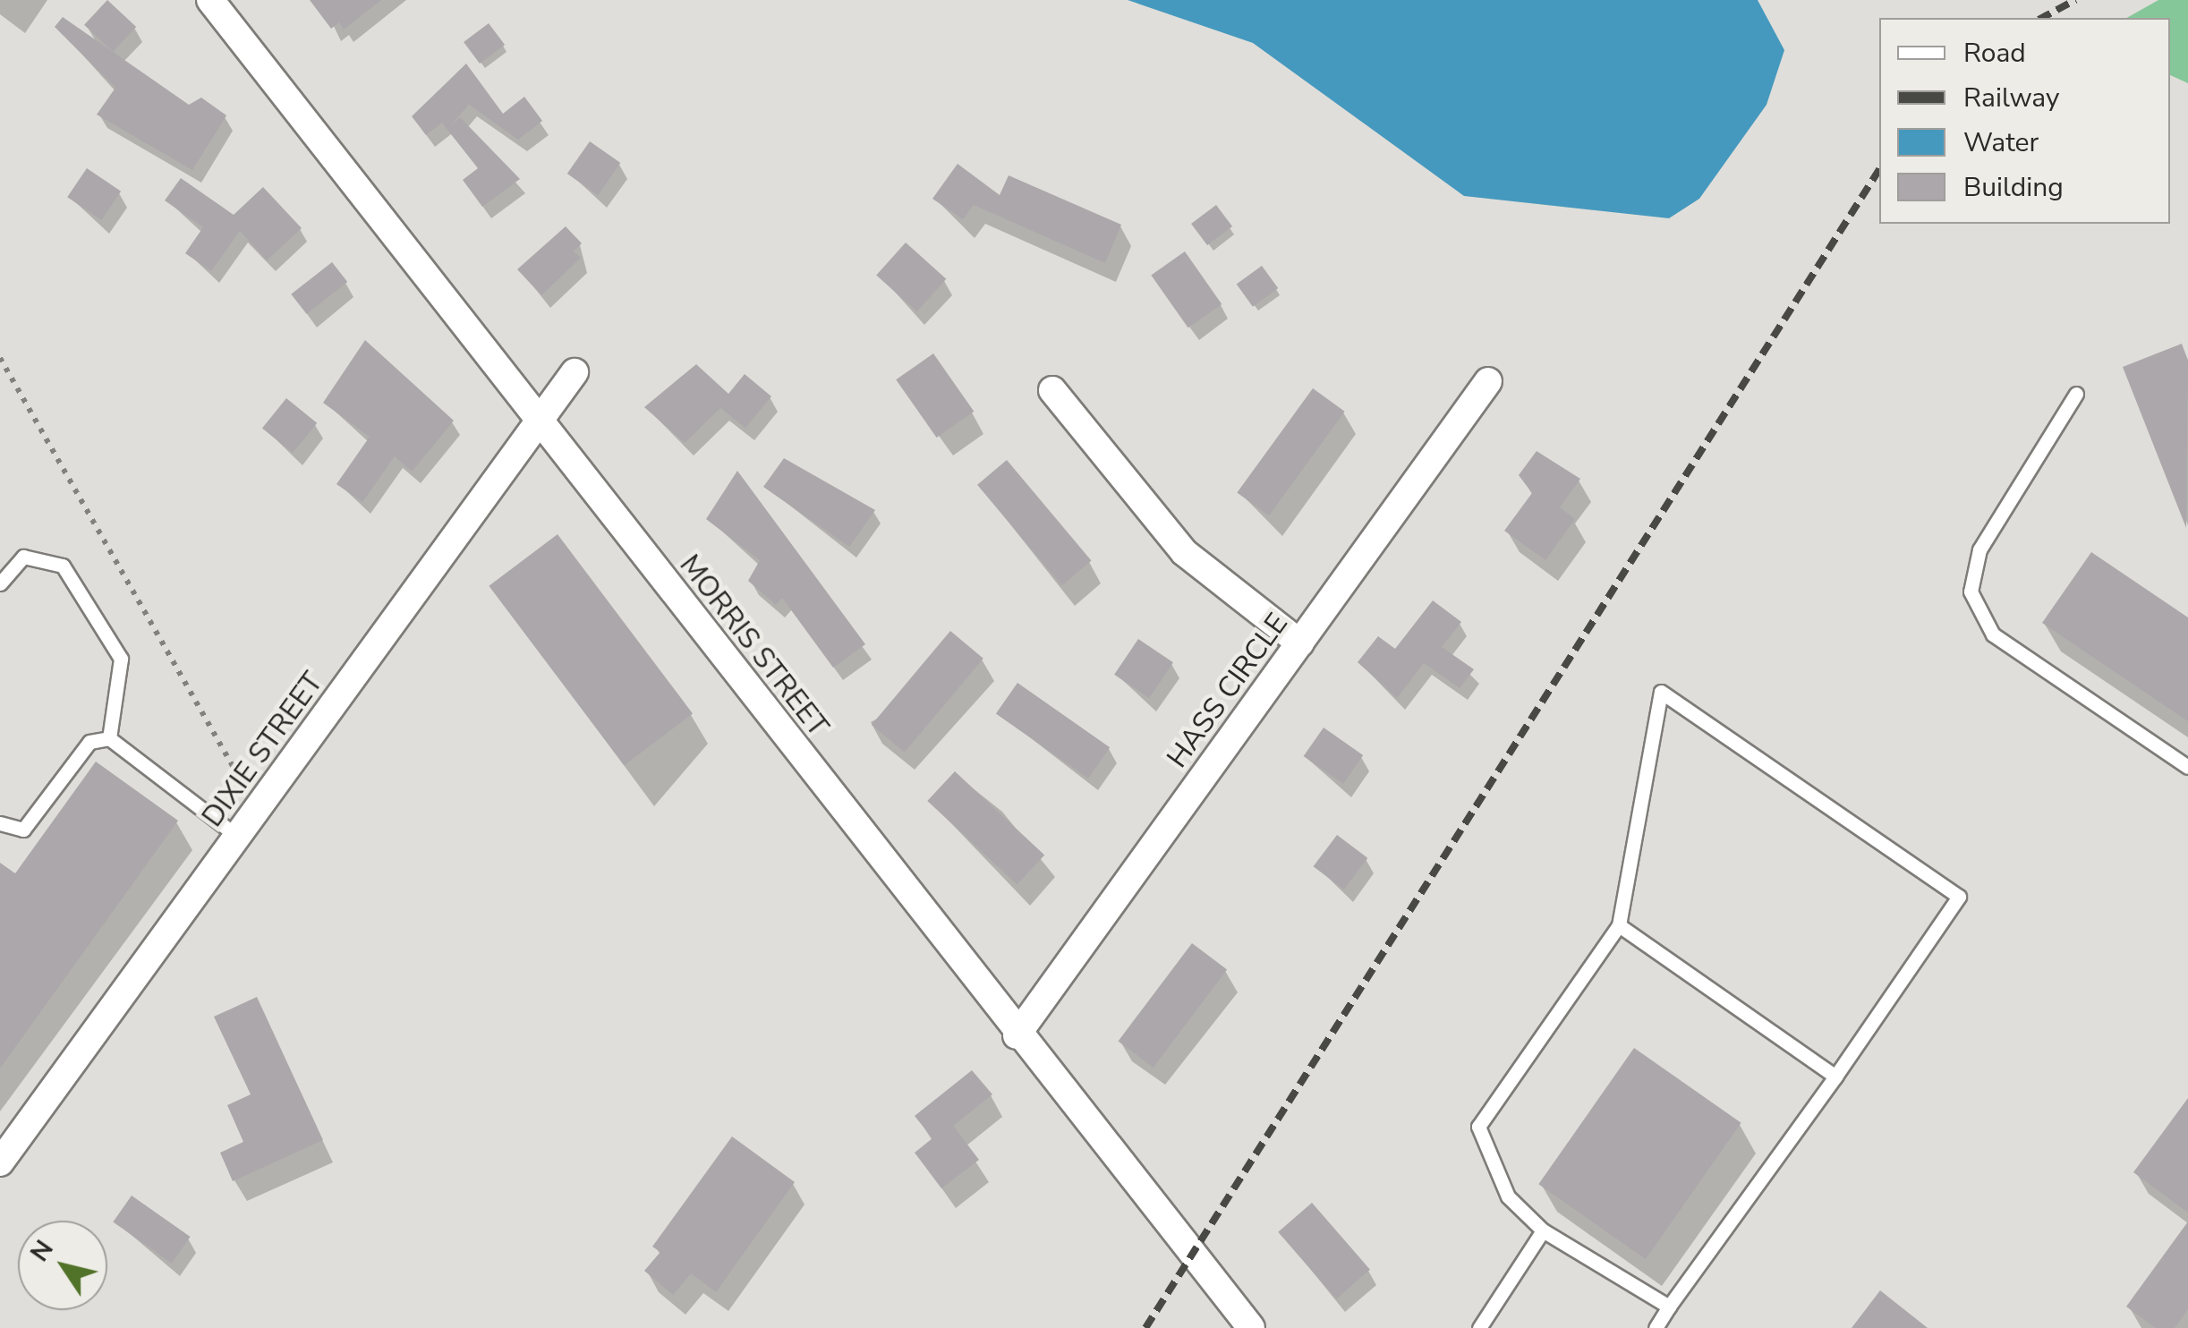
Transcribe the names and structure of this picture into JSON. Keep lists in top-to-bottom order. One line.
{"streets":{"street":["MORRIS STREET","HASS CIRCLE","DIXIE STREET"]},"crossings":[["MORRIS STREET","HASS CIRCLE"],["MORRIS STREET","DIXIE STREET"]],"legend":["Road","Railway","Water","Building"],"north":"top left"}
